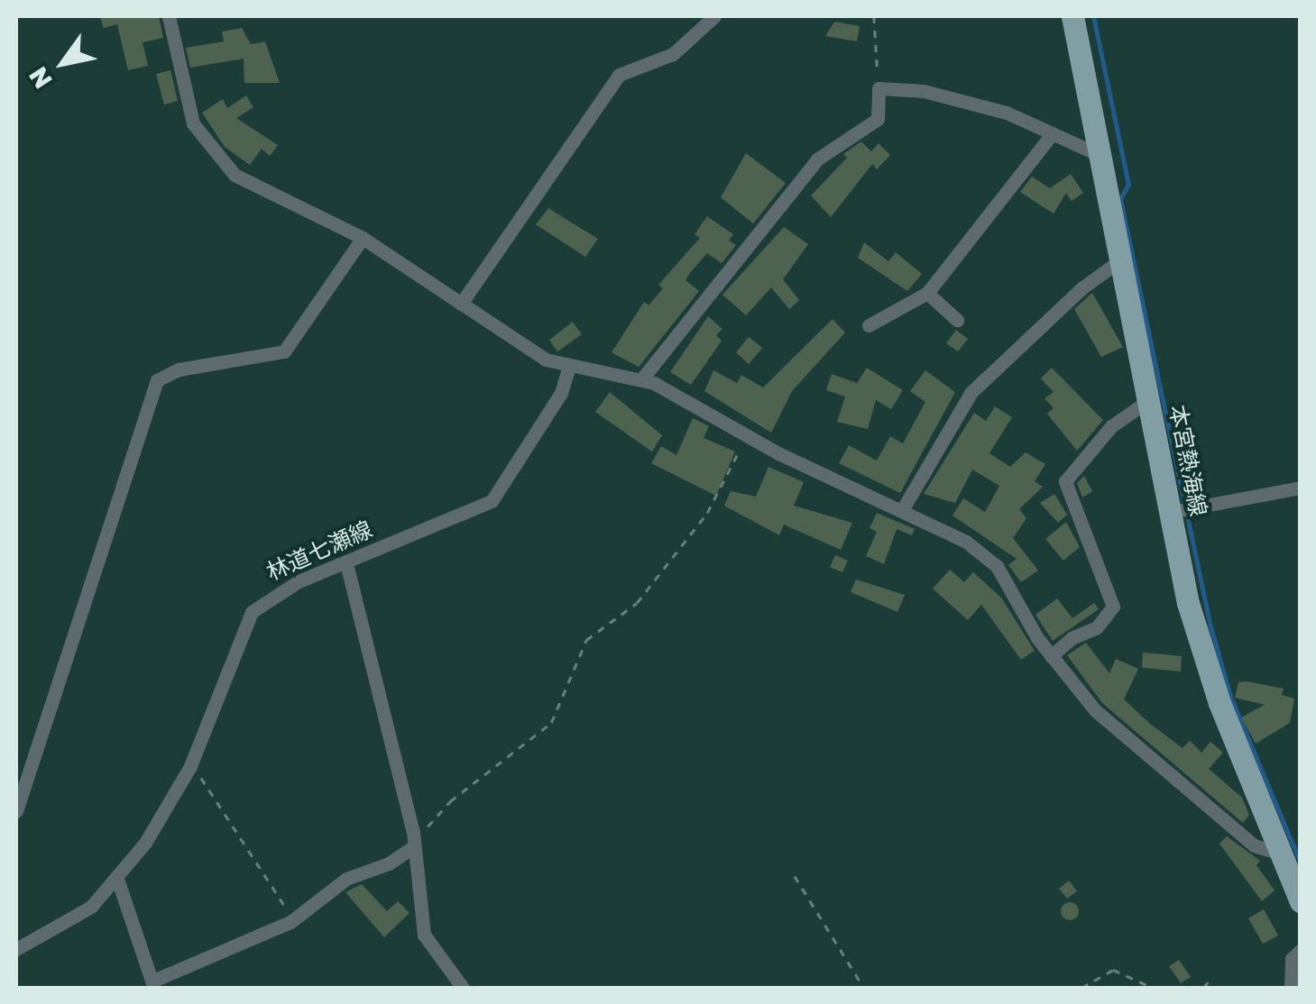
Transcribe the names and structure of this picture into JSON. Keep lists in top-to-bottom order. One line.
{"streets":{"main road":["本宮熱海線"],"street":["林道七瀬線"]},"north":"bottom left"}
